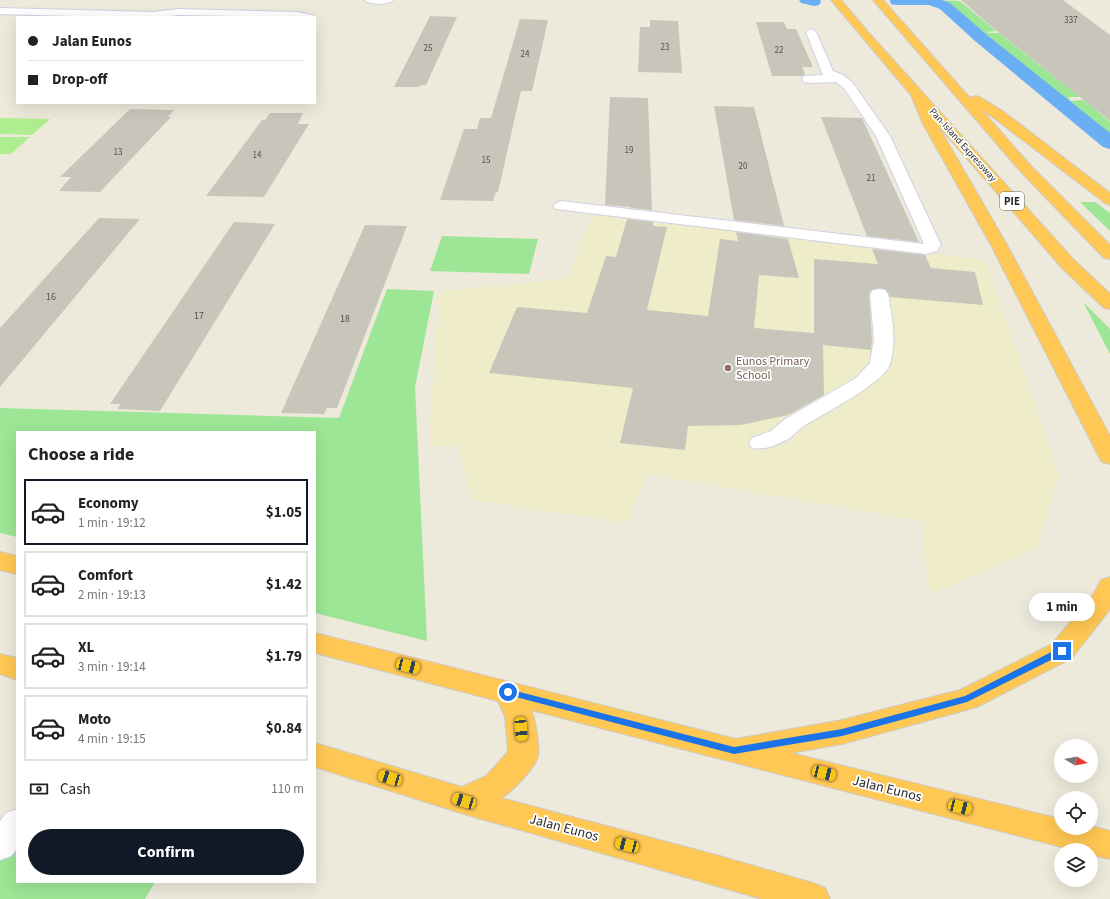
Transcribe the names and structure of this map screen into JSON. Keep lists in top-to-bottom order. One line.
{"streets":{"highway":["Pan-Island Expressway","PIE","Jalan Eunos"]},"places":["Eunos Primary School"],"house_numbers":["337","23","25","22","24","19","13","14","15","20","21","16","17","18"],"north":"right","page":{"banner":["Jalan Eunos","Drop-off"],"heading":"Choose a ride","list":[{"name":"Economy","note":"1 min · 19:12","value":"$1.05"},{"name":"Comfort","note":"2 min · 19:13","value":"$1.42"},{"name":"XL","note":"3 min · 19:14","value":"$1.79"},{"name":"Moto","note":"4 min · 19:15","value":"$0.84"}],"bubble":"1 min","pay":["Cash","110 m"],"buttons":"Confirm"}}
